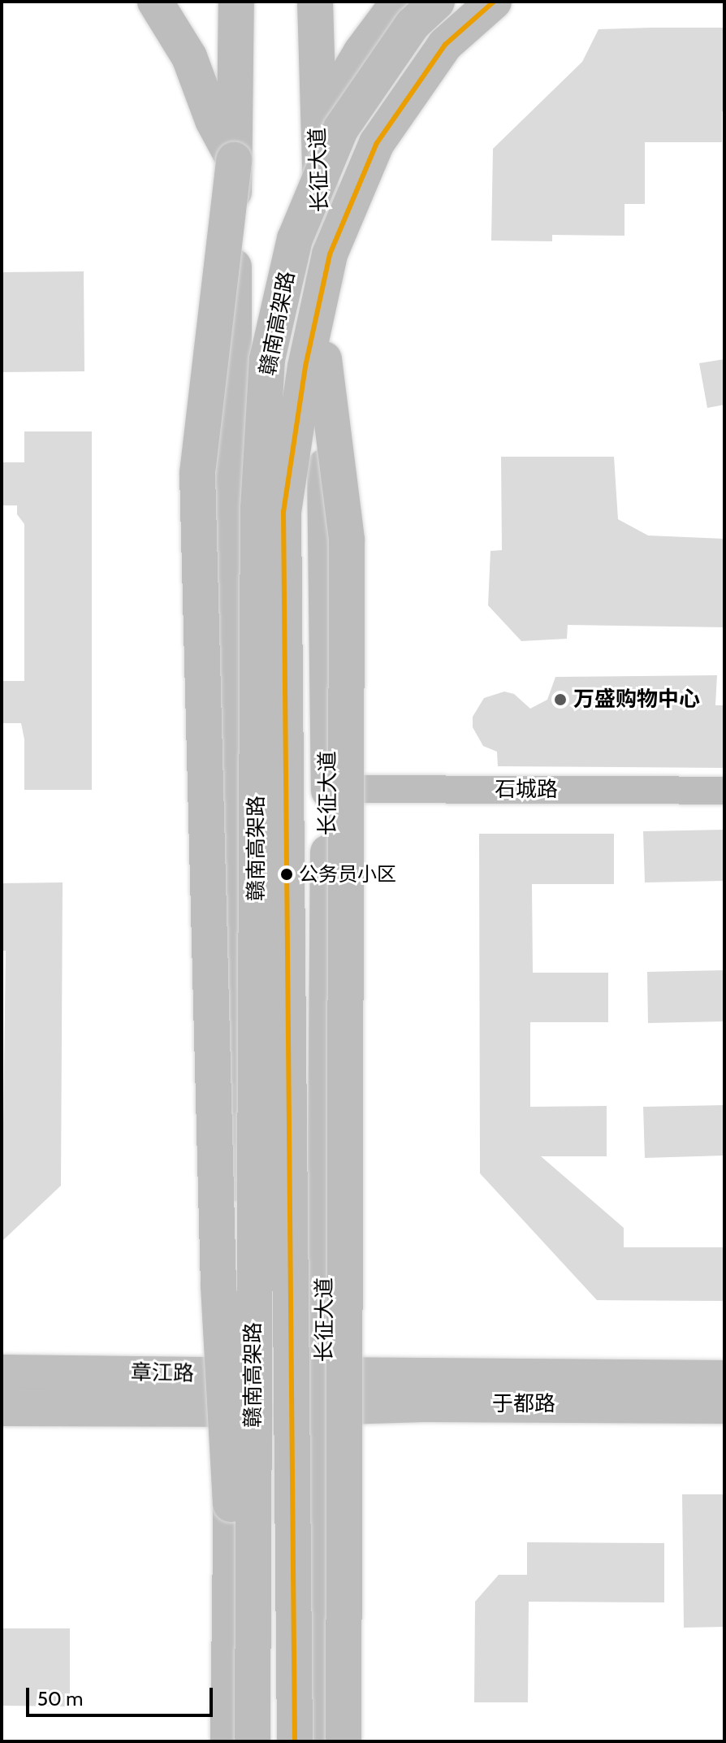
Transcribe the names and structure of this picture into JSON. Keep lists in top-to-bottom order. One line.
{"streets":{"main road":["长征大道","赣南高架路","章江路","于都路"],"street":["石城路"]},"crossings":[["长征大道","石城路"],["长征大道","章江路"],["长征大道","于都路"],["章江路","于都路"]],"places":["万盛购物中心","公务员小区"],"scale_bar":"50 m"}
